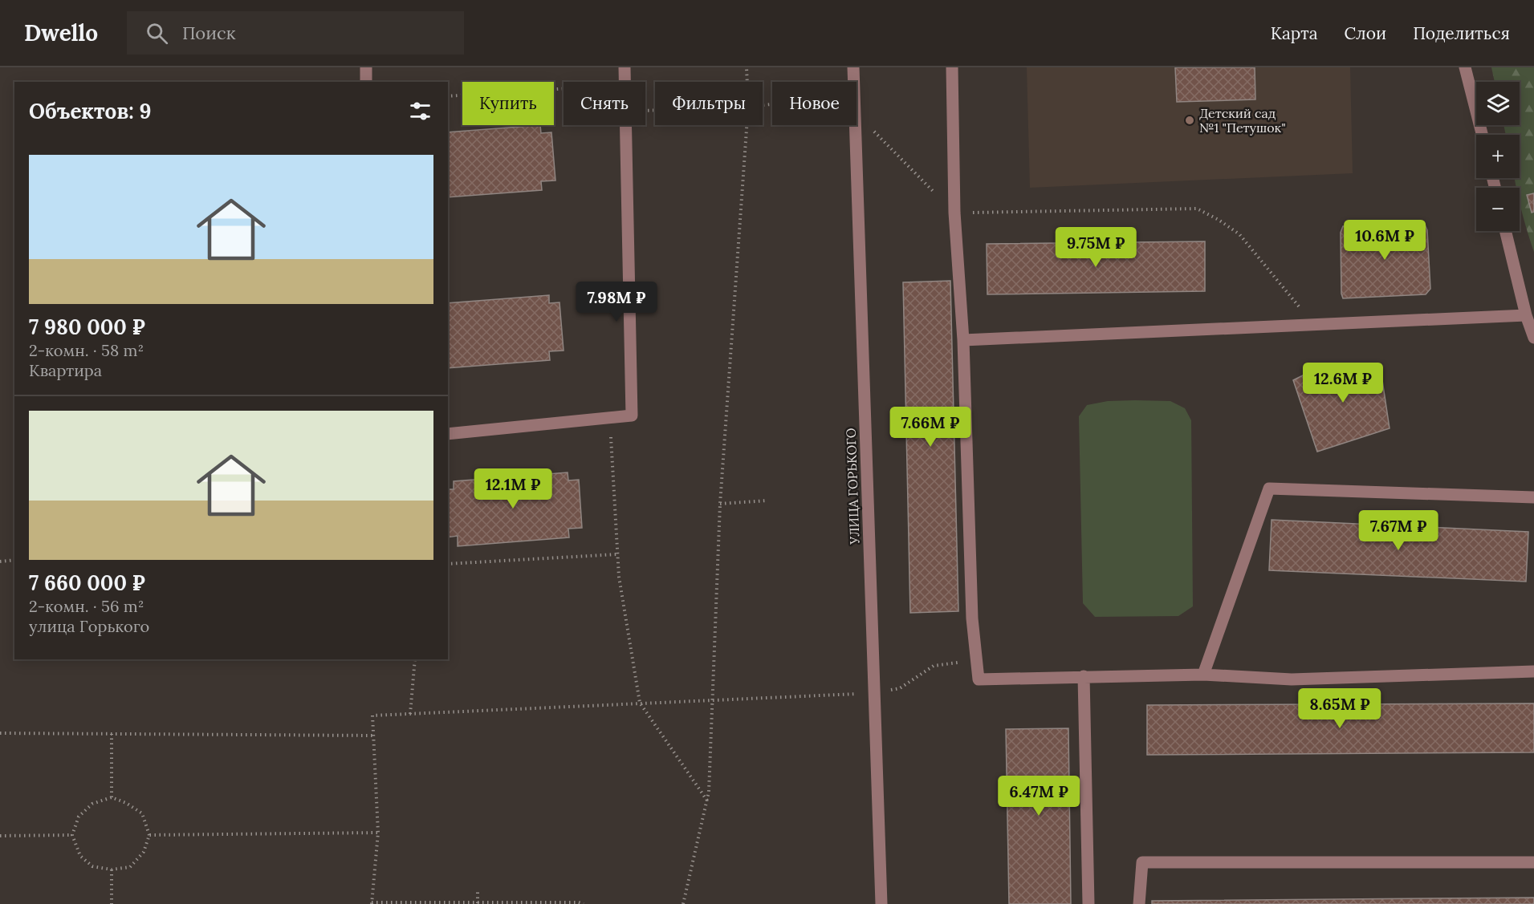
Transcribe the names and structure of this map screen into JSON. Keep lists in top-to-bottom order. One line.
{"streets":{"street":["УЛИЦА ГОРЬКОГО"]},"places":["Детский сад №1 \"Петушок\""],"page":{"header":"Dwello","search":"Поиск","nav":["Карта","Слои","Поделиться"],"map_buttons":["+","−"],"chip":["Купить","Снять","Фильтры","Новое"],"heading":"Объектов: 9","list":[{"name":"7 980 000 ₽","note":"2-комн. · 58 m² · Квартира"},{"name":"7 660 000 ₽","note":"2-комн. · 56 m² · улица Горького"}],"price":["10.6M ₽","9.75M ₽","7.98M ₽","12.6M ₽","7.66M ₽","12.1M ₽","7.67M ₽","8.65M ₽","6.47M ₽"]}}
